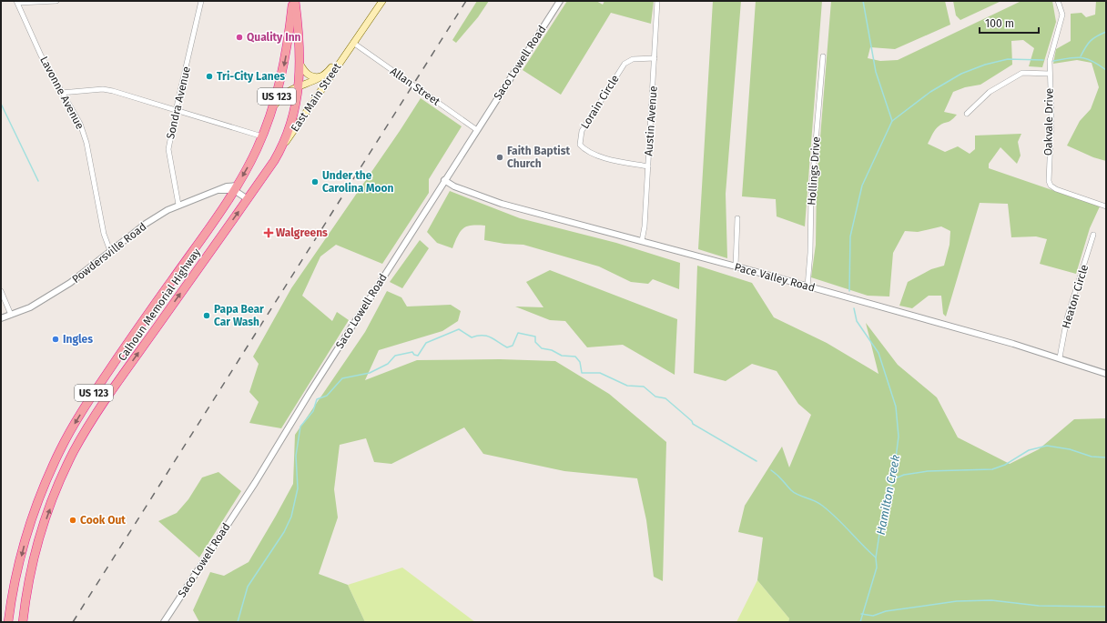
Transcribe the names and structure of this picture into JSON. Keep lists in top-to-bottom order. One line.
{"streets":{"highway":["US 123","Calhoun Memorial Highway"],"main road":["East Main Street"],"street":["Saco Lowell Road","Allan Street","Lavonne Avenue","Lorain Circle","Sondra Avenue","Austin Avenue","Oakvale Drive","Hollings Drive","Powdersville Road","Pace Valley Road","Heaton Circle"]},"crossings":[["Saco Lowell Road","Allan Street"],["Saco Lowell Road","Pace Valley Road"],["Allan Street","East Main Street"],["Lavonne Avenue","Powdersville Road"],["East Main Street","Calhoun Memorial Highway"],["Lorain Circle","Austin Avenue"],["Sondra Avenue","Powdersville Road"],["Austin Avenue","Pace Valley Road"],["Hollings Drive","Pace Valley Road"],["Powdersville Road","Calhoun Memorial Highway"],["Pace Valley Road","Heaton Circle"]],"water":["Hamilton Creek"],"places":{"other":["Quality Inn","Tri-City Lanes","Faith Baptist Church","Under the Carolina Moon","Papa Bear Car Wash","Ingles","Cook Out"],"health":["Walgreens"]},"scale_bar":"100 m"}
